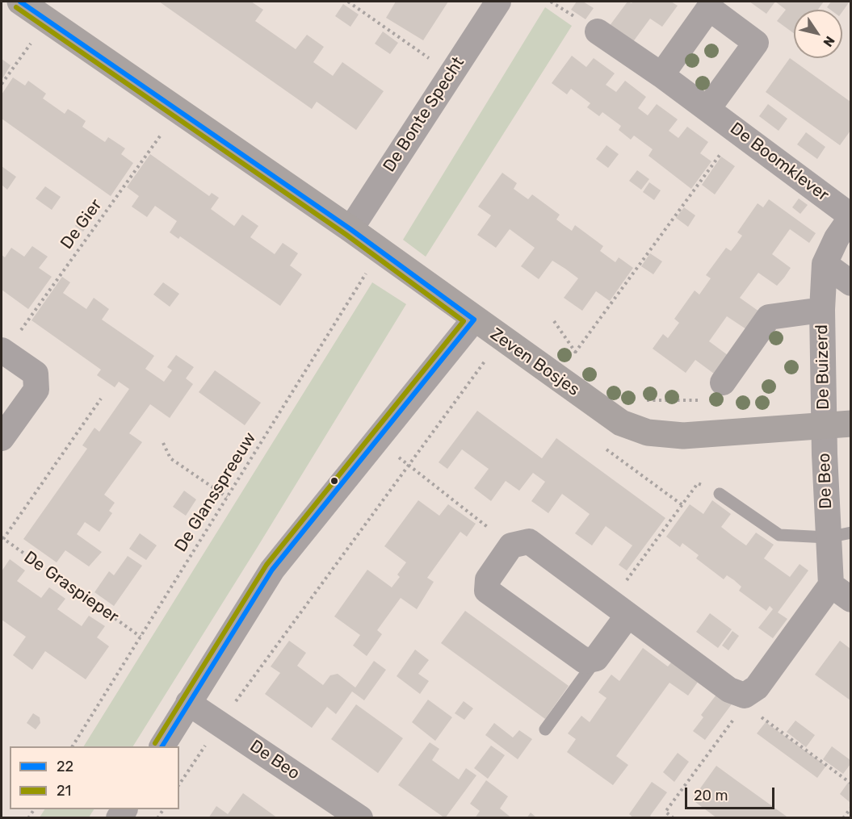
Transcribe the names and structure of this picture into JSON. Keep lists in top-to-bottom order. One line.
{"streets":{"street":["De Bonte Specht","De Boomklever","Zeven Bosjes","De Buizerd","De Beo"],"path":["De Gier","De Glansspreeuw","De Graspieper"]},"crossings":[["De Bonte Specht","Zeven Bosjes"],["De Boomklever","De Buizerd"],["De Gier","Zeven Bosjes"],["Zeven Bosjes","De Buizerd"],["Zeven Bosjes","De Beo"],["Zeven Bosjes","De Glansspreeuw"],["De Buizerd","De Beo"],["De Glansspreeuw","De Graspieper"]],"lines":["transit line 22","transit line 21"],"legend":["22","21"],"scale_bar":"20 m","north":"bottom right"}
